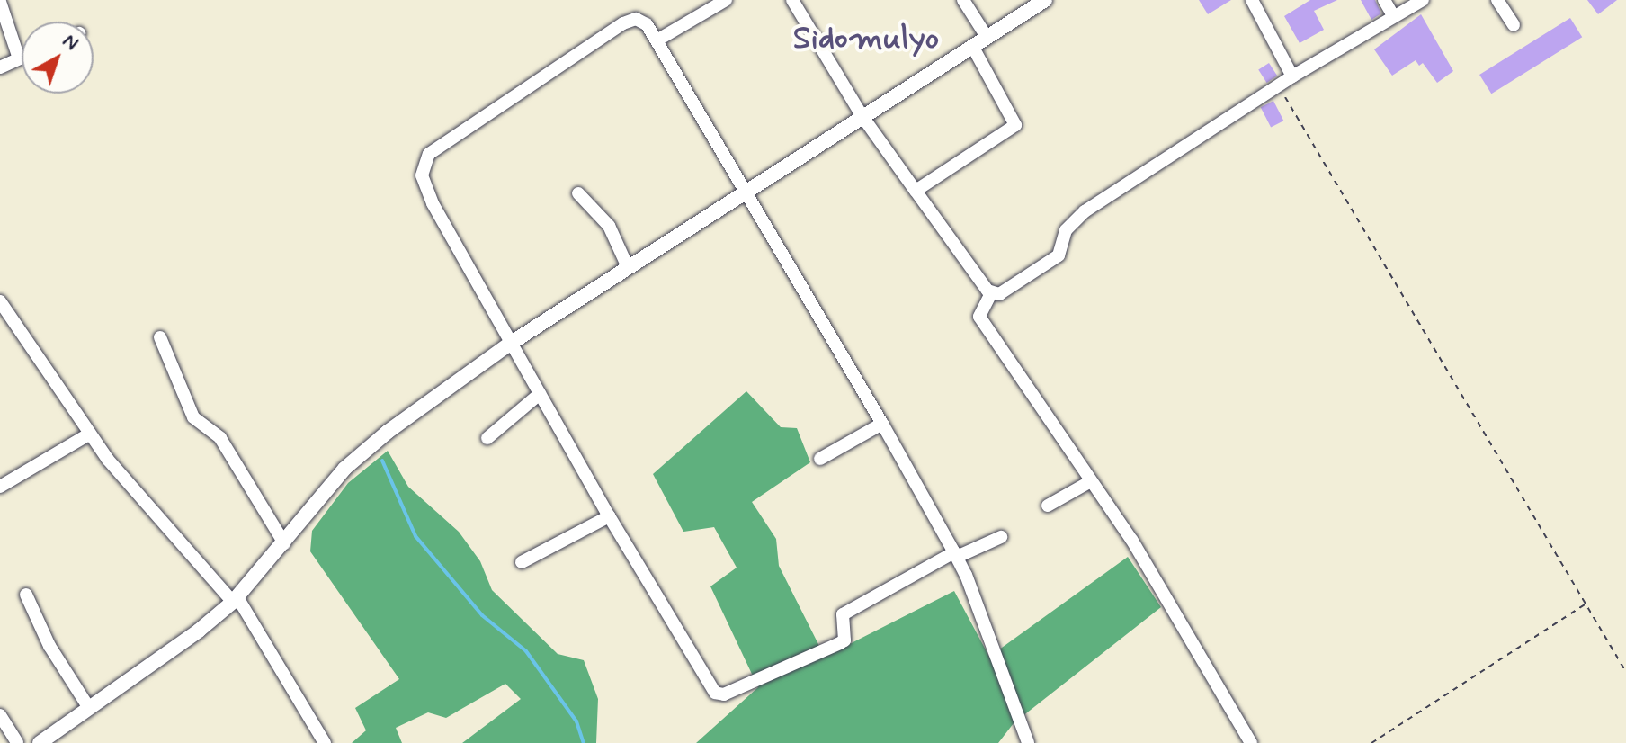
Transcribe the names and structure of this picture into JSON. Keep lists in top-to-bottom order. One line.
{"districts":["Sidomulyo"],"north":"top right"}
